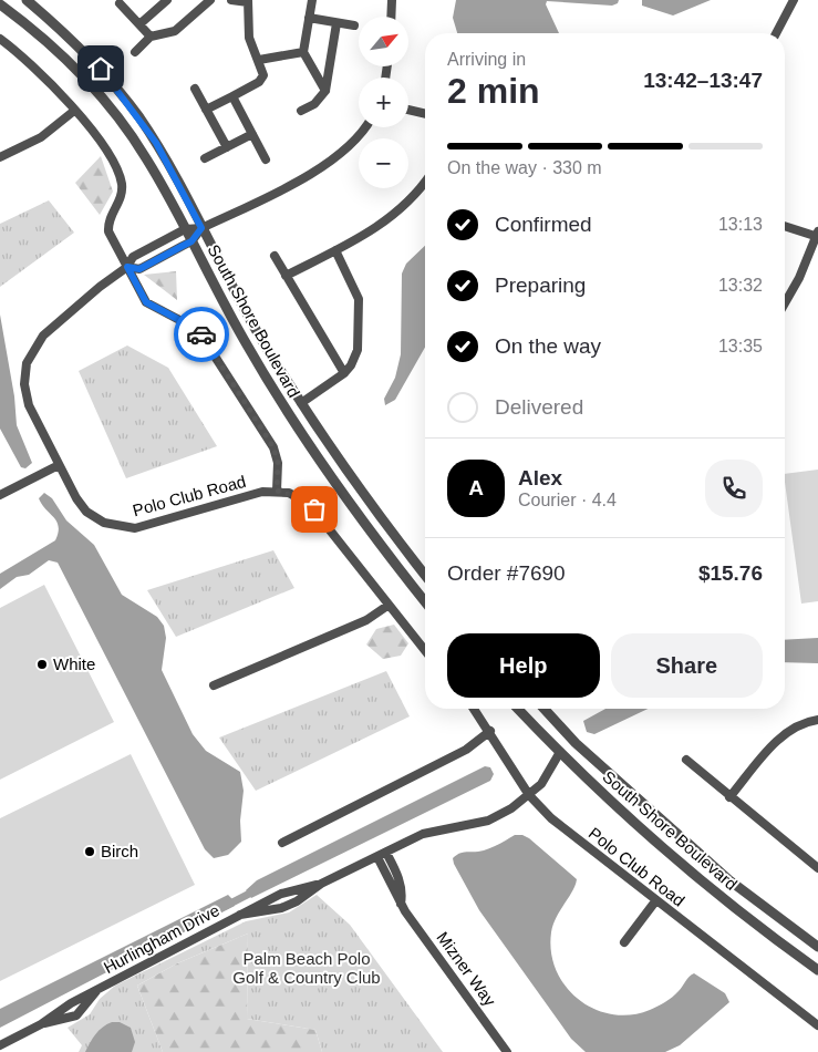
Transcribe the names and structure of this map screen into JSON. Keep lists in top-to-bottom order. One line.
{"streets":{"street":["South Shore Boulevard","Polo Club Road","Hurlingham Drive","Mizner Way"]},"crossings":[["South Shore Boulevard","Polo Club Road"],["South Shore Boulevard","Hurlingham Drive"],["Polo Club Road","Hurlingham Drive"],["Hurlingham Drive","Mizner Way"]],"parks":["Palm Beach Polo Golf & Country Club"],"places":["White","Birch"],"north":"top right","page":{"map_buttons":["+","−"],"heading":["2 min","Arriving in","13:42–13:47"],"panel":["Alex","Courier · 4.4","Order #7690","$15.76"],"bar":"On the way · 330 m","list":[["Confirmed","13:13"],["Preparing","13:32"],["On the way","13:35"],"Delivered"],"round":"A","buttons":["Help","Share"]}}
